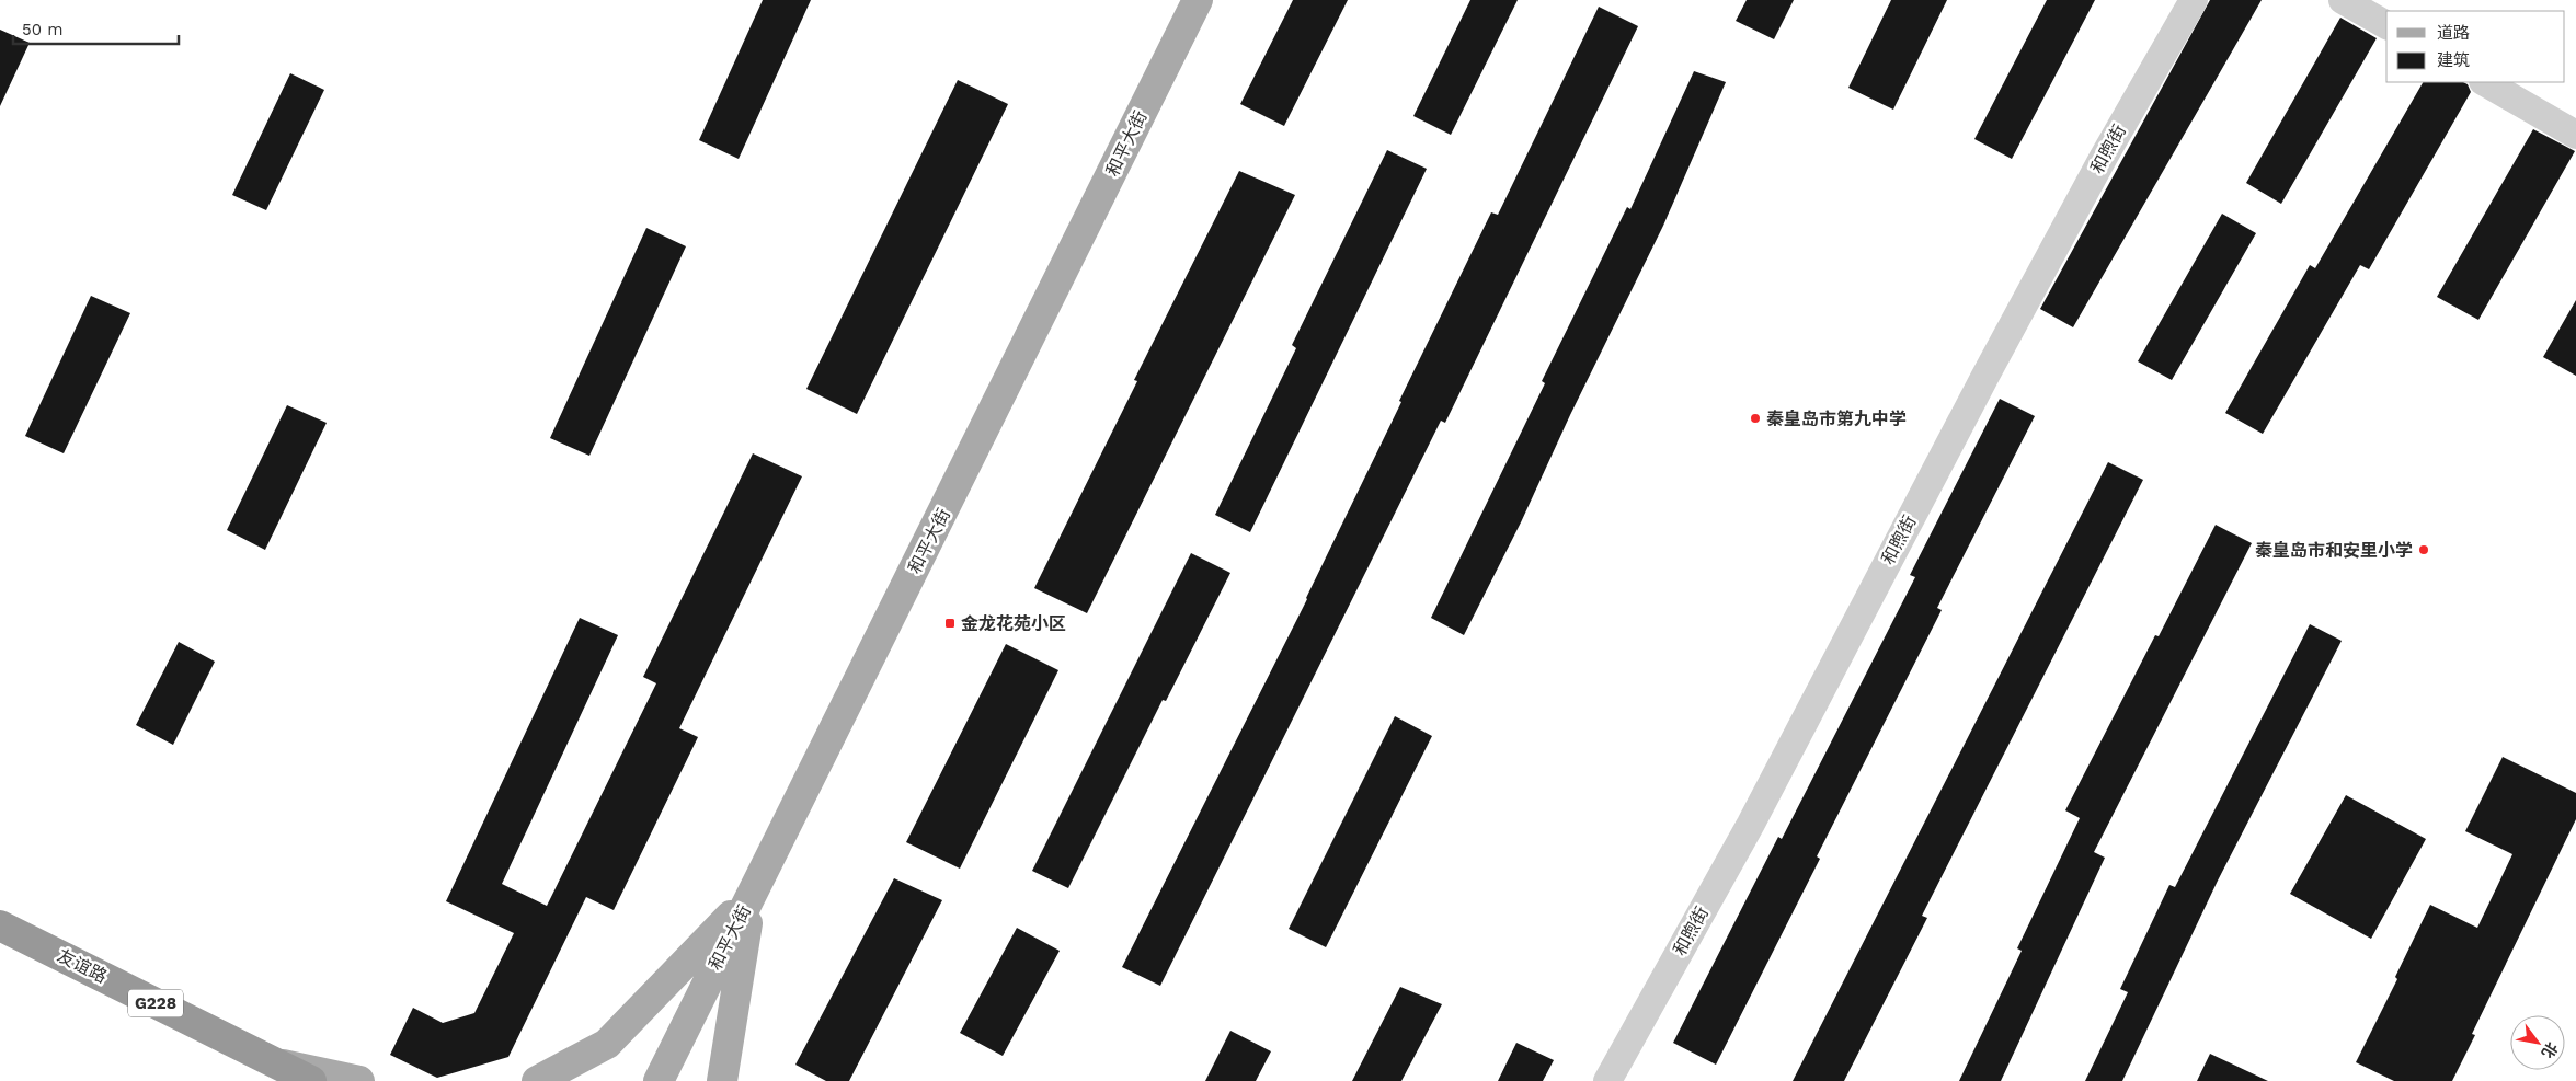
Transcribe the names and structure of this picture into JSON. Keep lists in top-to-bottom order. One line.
{"streets":{"highway":["友谊路","G228"],"main road":["和平大街"],"street":["和煦街"]},"places":{"other":["秦皇岛市第九中学","秦皇岛市和安里小学"],"transit":["金龙花苑小区"]},"legend":["道路","建筑"],"scale_bar":"50 m","north":"bottom right"}
